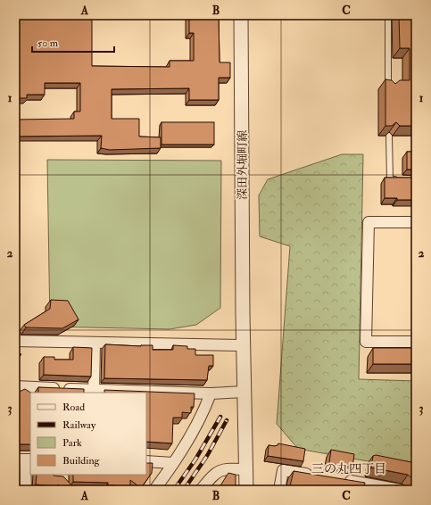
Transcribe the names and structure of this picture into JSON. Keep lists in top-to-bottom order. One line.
{"streets":{"street":["深田外堀町線"]},"districts":["三の丸四丁目"],"legend":["Road","Railway","Park","Building"],"scale_bar":"50 m","grid":{"columns":["A","B","C"],"rows":["1","2","3"]}}
